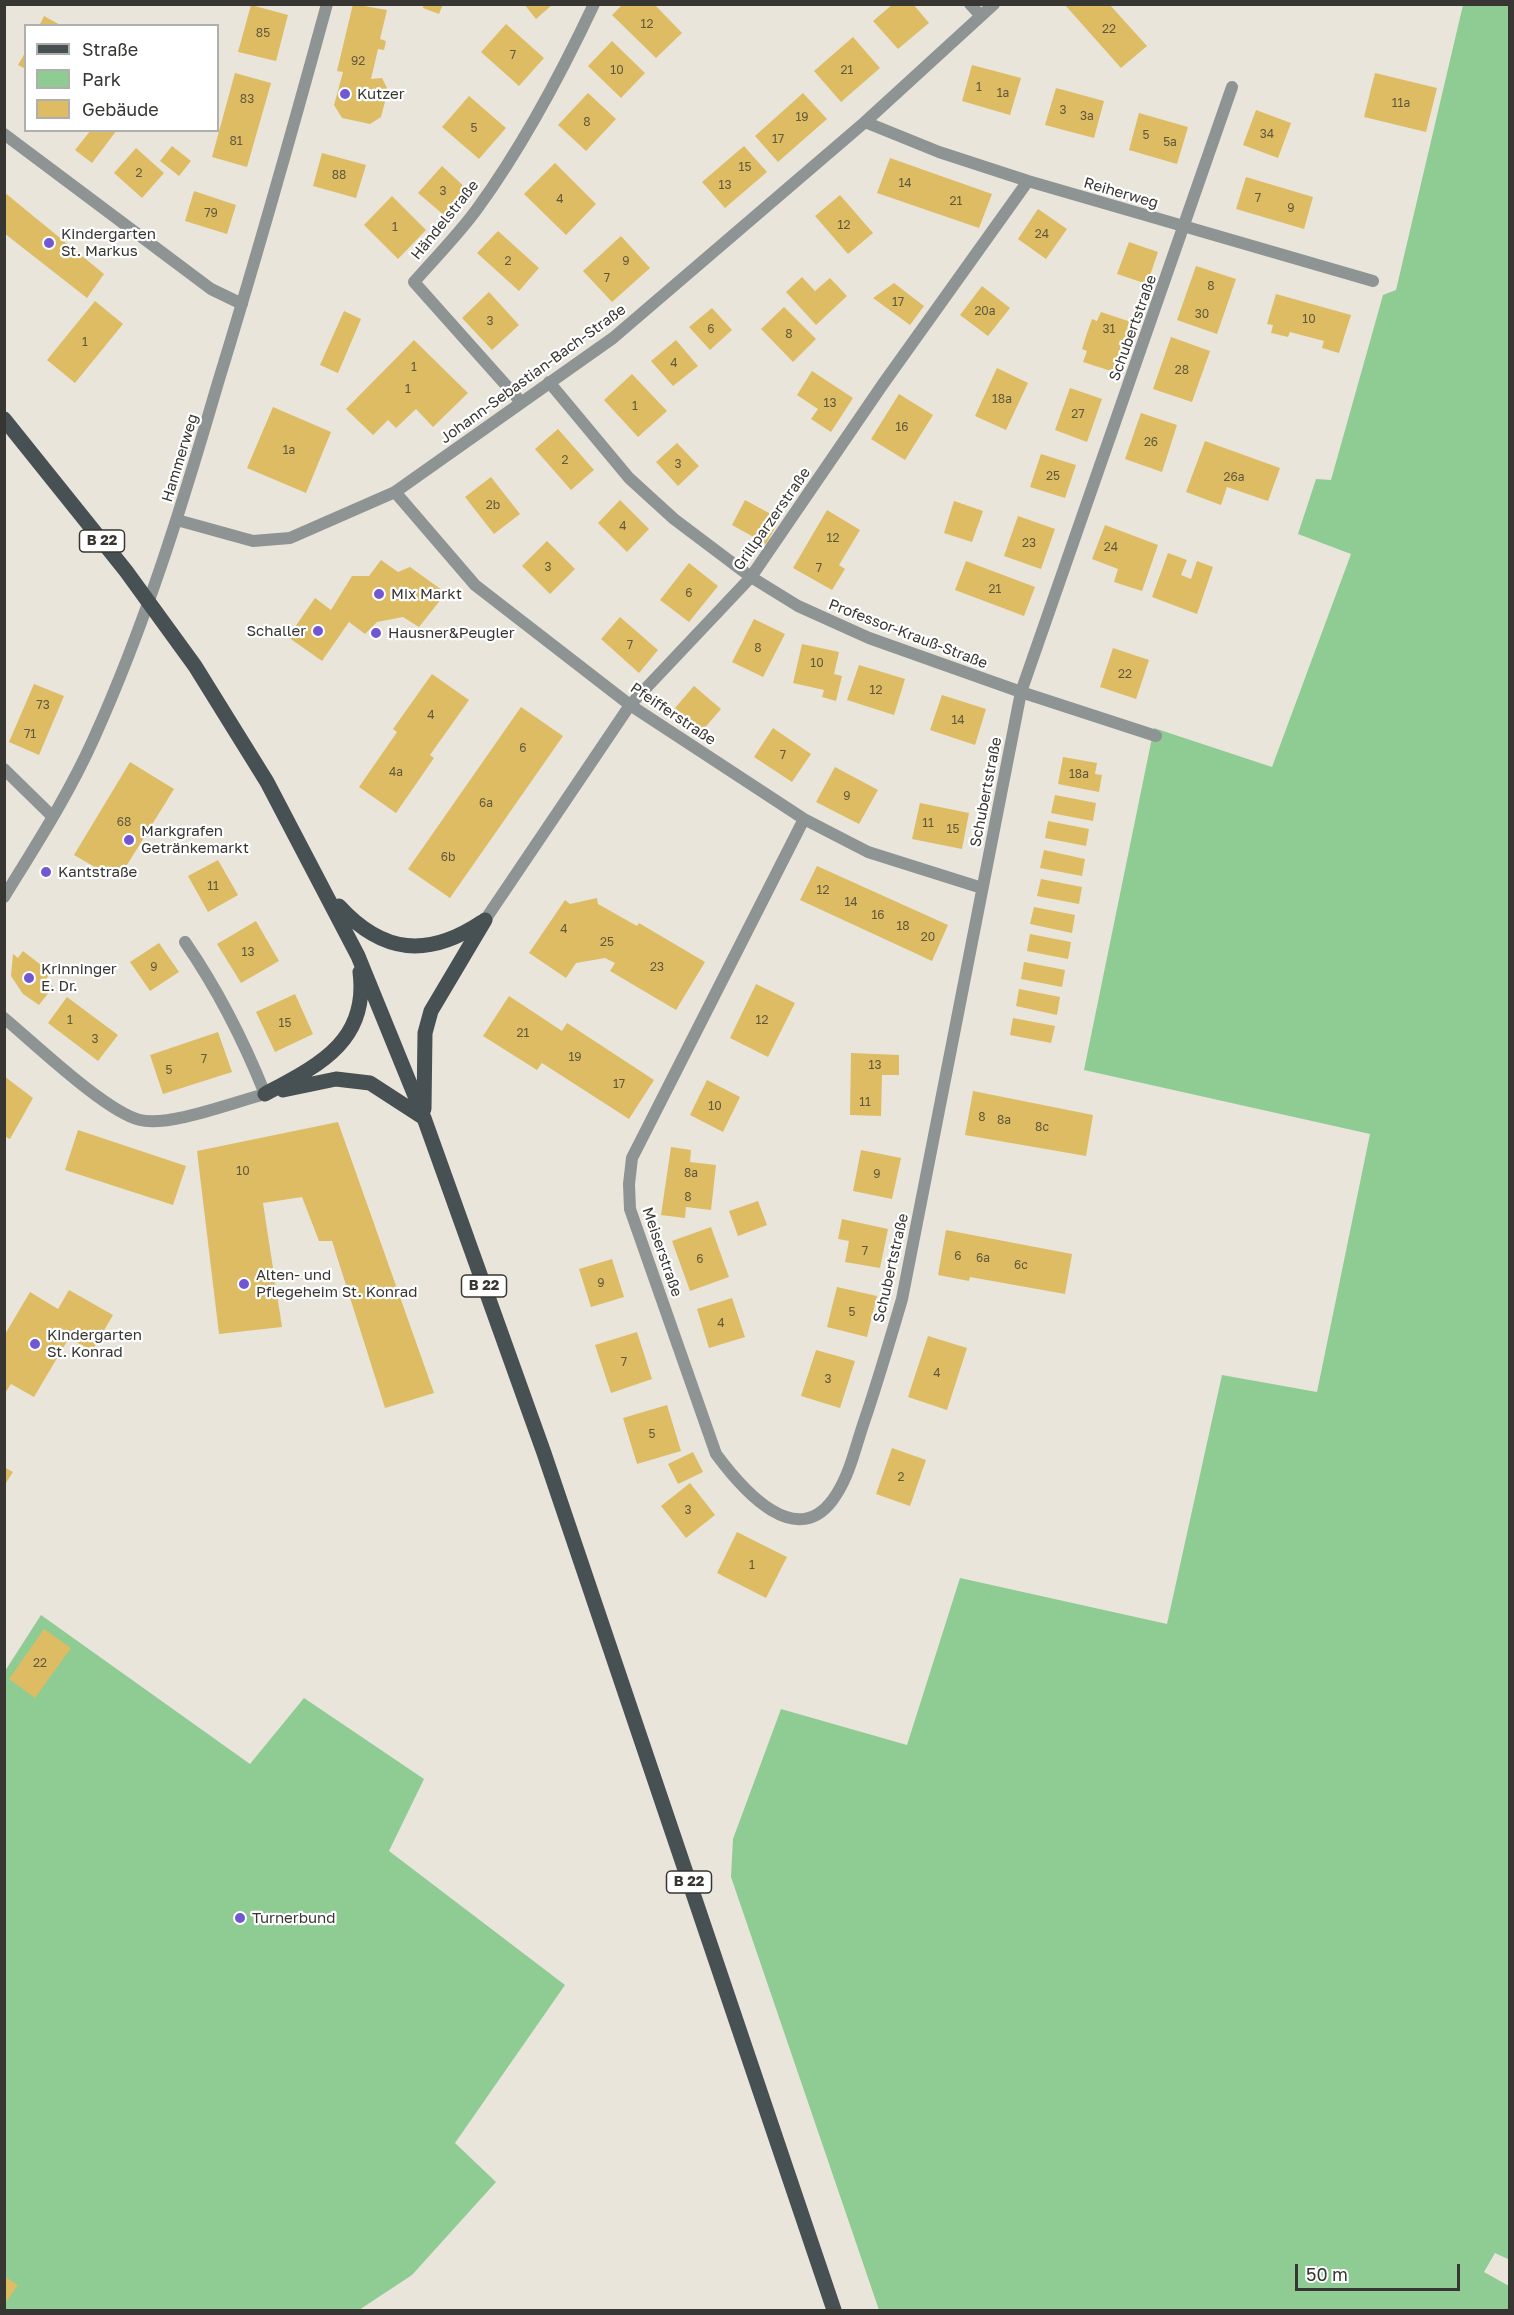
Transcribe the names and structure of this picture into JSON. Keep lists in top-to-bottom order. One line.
{"streets":{"main road":["B 22"],"street":["Reiherweg","Händelstraße","Schubertstraße","Johann-Sebastian-Bach-Straße","Hammerweg","Grillparzerstraße","Professor-Krauß-Straße","Pfeifferstraße","Meiserstraße"]},"crossings":[["Reiherweg","Schubertstraße"],["Reiherweg","Johann-Sebastian-Bach-Straße"],["Reiherweg","Grillparzerstraße"],["Händelstraße","Johann-Sebastian-Bach-Straße"],["Schubertstraße","Professor-Krauß-Straße"],["Schubertstraße","Pfeifferstraße"],["Schubertstraße","Meiserstraße"],["Johann-Sebastian-Bach-Straße","Hammerweg"],["Johann-Sebastian-Bach-Straße","Professor-Krauß-Straße"],["Johann-Sebastian-Bach-Straße","Pfeifferstraße"],["Grillparzerstraße","Professor-Krauß-Straße"],["Grillparzerstraße","Pfeifferstraße"],["Pfeifferstraße","Meiserstraße"]],"places":["Kutzer","Kindergarten St. Markus","Mix Markt","Schaller","Hausner&Peugler","Markgrafen Getränkemarkt","Kantstraße","Krinninger E. Dr.","Alten- und Pflegeheim St. Konrad","Kindergarten St. Konrad","Turnerbund"],"house_numbers":["12","22","85","7","92","10","21","1","1a","83","11a","3","3a","19","8","5","34","5","17","81","5a","15","2","88","14","13","3","7","4","21","9","79","12","1","24","2","9","7","8","17","20a","30","10","3","6","31","8","1","4","1","28","1","18a","13","1","27","16","26","1a","2","3","25","26a","2b","4","12","23","24","3","7","21","6","7","8","10","22","12","73","4","14","71","6","7","4a","18a","9","6a","68","11","15","6b","11","12","14","16","18","4","20","25","13","9","23","1","12","15","21","3","19","7","13","5","17","11","10","8","8a","8c","10","8a","9","8","7","6","6a","6","6c","9","5","4","7","4","3","5","2","3","1","22"],"legend":["Straße","Park","Gebäude"],"scale_bar":"50 m"}
